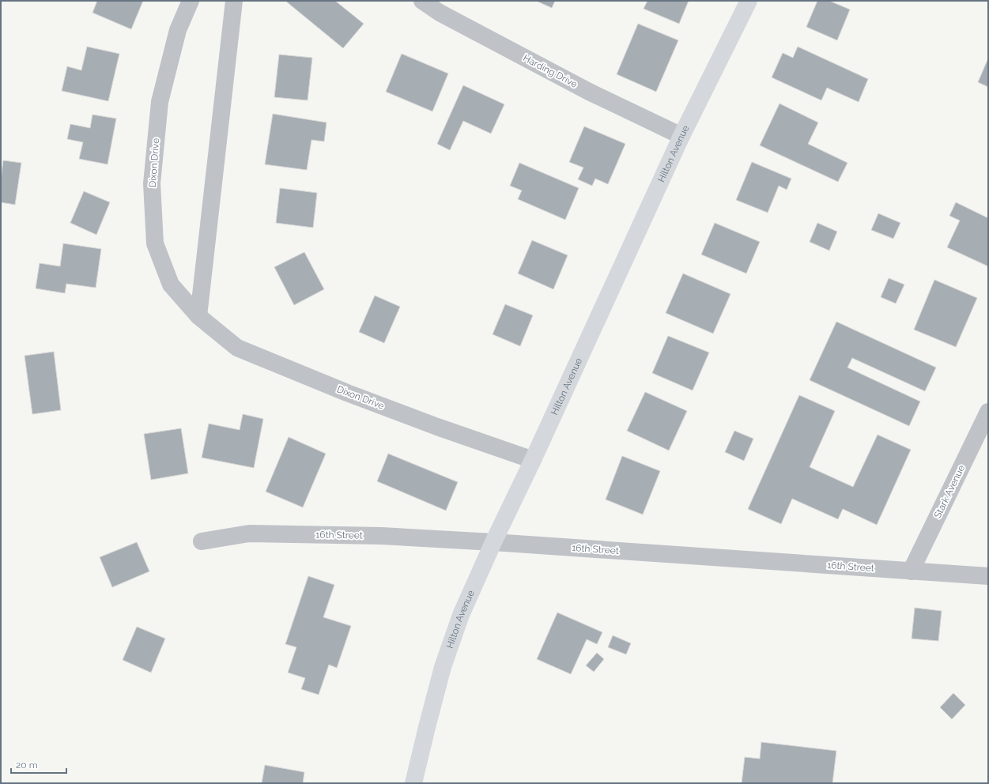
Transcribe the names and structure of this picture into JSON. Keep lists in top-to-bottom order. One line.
{"streets":{"street":["Harding Drive","Hilton Avenue","Dixon Drive","Stark Avenue","16th Street"]},"crossings":[["Harding Drive","Hilton Avenue"],["Hilton Avenue","Dixon Drive"],["Hilton Avenue","16th Street"],["Stark Avenue","16th Street"]],"scale_bar":"20 m"}
